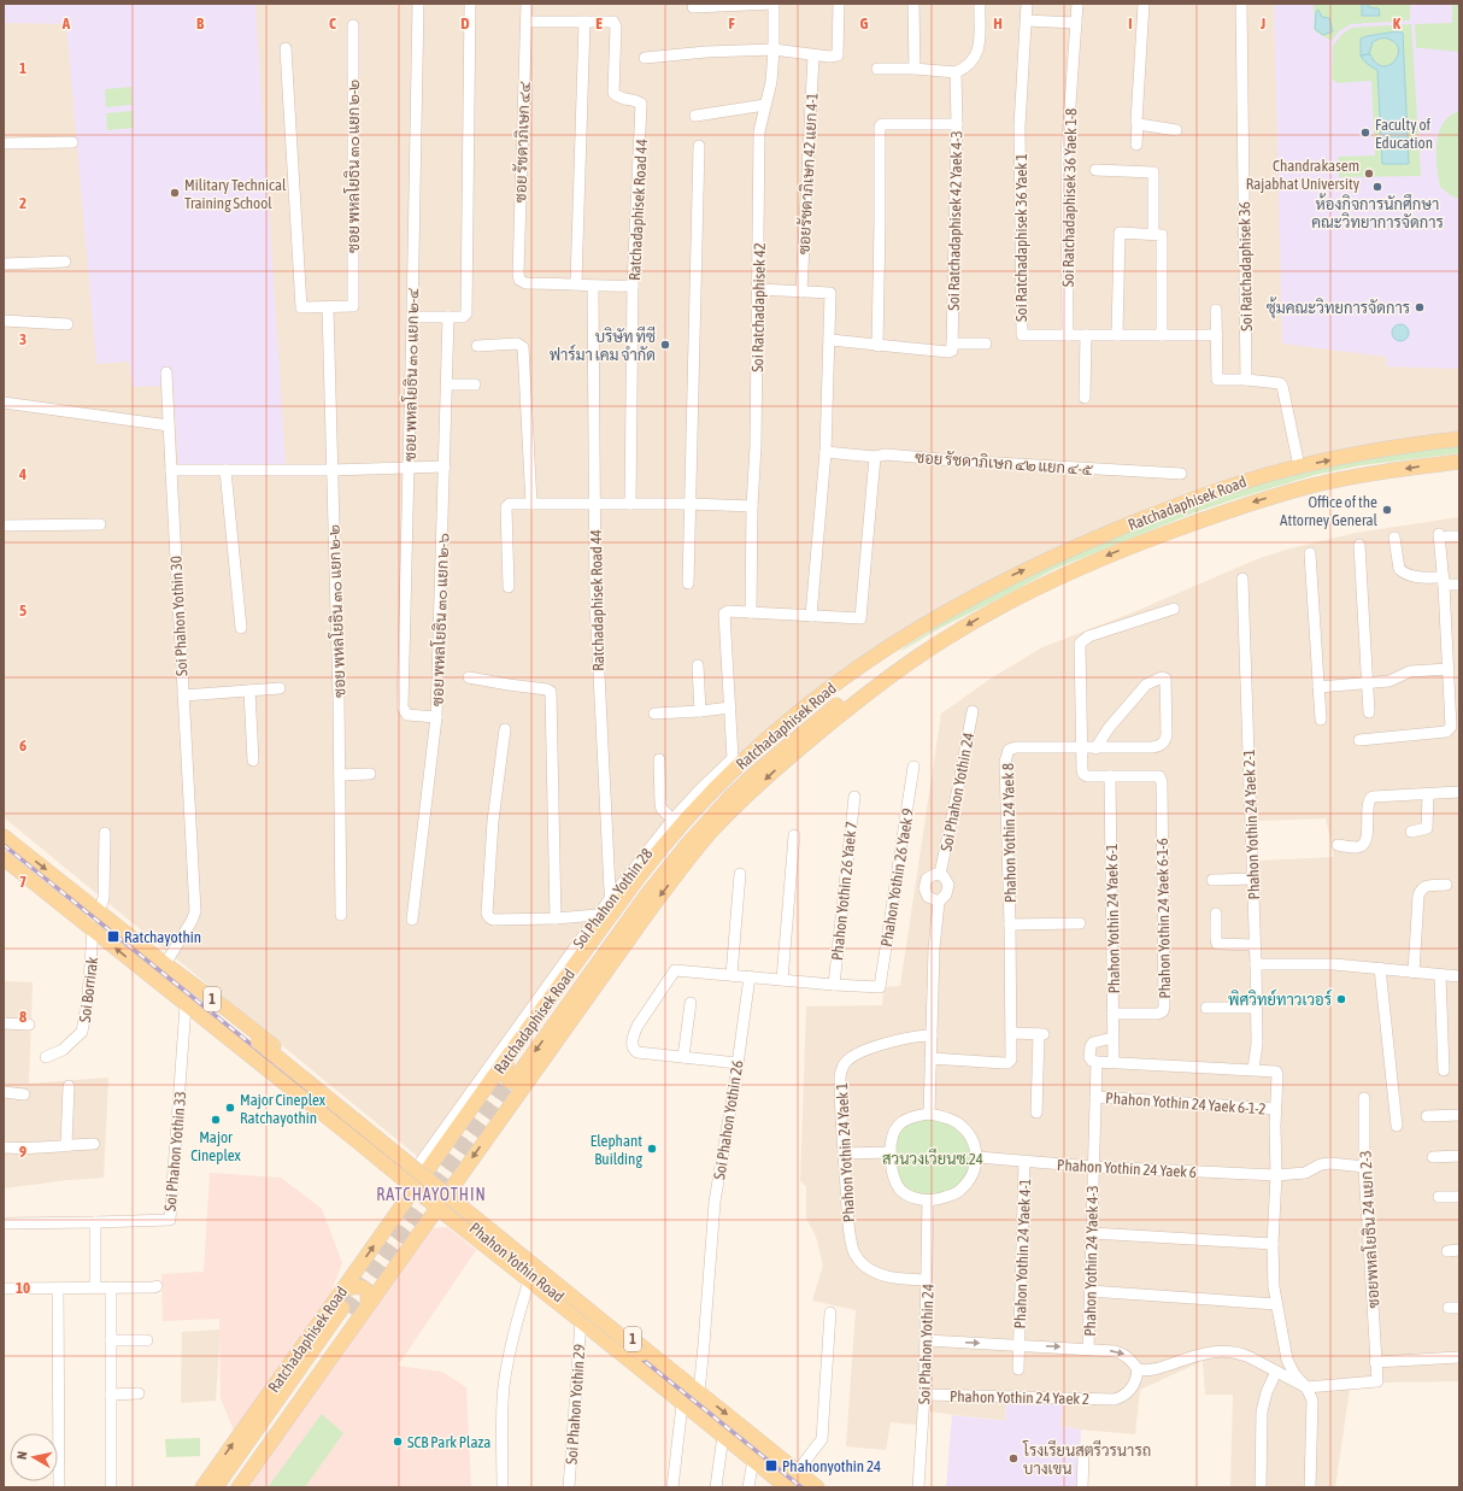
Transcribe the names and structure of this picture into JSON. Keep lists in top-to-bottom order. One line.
{"streets":{"main road":["Ratchadaphisek Road","1","Phahon Yothin Road"],"street":["ซอย รัชดาภิเษก ๔๔","ซอย พหลโยธิน ๓๐ แยก ๒-๒","ซอยรัชดาภิเษก 42 แยก 4-1","Soi Ratchadaphisek 36 Yaek 1-8","Ratchadaphisek Road 44","Soi Ratchadaphisek 42 Yaek 4-3","Soi Ratchadaphisek 36 Yaek 1","Soi Ratchadaphisek 36","Soi Ratchadaphisek 42","ซอย พหลโยธิน ๓๐ แยก ๒-๔","ซอย รัชดาภิเษก ๔๒ แยก ๔-๕","Soi Phahon Yothin 30","ซอย พหลโยธิน ๓๐ แยก ๒-๖","Soi Phahon Yothin 24","Phahon Yothin 24 Yaek 2-1","Phahon Yothin 24 Yaek 8","Phahon Yothin 26 Yaek 9","Phahon Yothin 26 Yaek 7","Soi Phahon Yothin 28","Phahon Yothin 24 Yaek 6-1","Phahon Yothin 24 Yaek 6-1-6","Soi Borrirak","Phahon Yothin 24 Yaek 6-1-2","Soi Phahon Yothin 26","Soi Phahon Yothin 33","Phahon Yothin 24 Yaek 1","Phahon Yothin 24 Yaek 6","ซอยพหลโยธิน 24 แยก 2-3","Phahon Yothin 24 Yaek 4-1","Phahon Yothin 24 Yaek 4-3","Phahon Yothin 24 Yaek 2","Soi Phahon Yothin 29"]},"crossings":[["ซอย รัชดาภิเษก ๔๔","Ratchadaphisek Road 44"],["Soi Ratchadaphisek 36 Yaek 1-8","Soi Ratchadaphisek 36 Yaek 1"],["Ratchadaphisek Road 44","Ratchadaphisek Road"],["Ratchadaphisek Road 44","Soi Phahon Yothin 28"],["ซอย พหลโยธิน ๓๐ แยก ๒-๔","ซอย พหลโยธิน ๓๐ แยก ๒-๖"],["Ratchadaphisek Road","Soi Phahon Yothin 28"],["Ratchadaphisek Road","Phahon Yothin Road"],["Soi Phahon Yothin 30","Phahon Yothin Road"],["Soi Phahon Yothin 24","Phahon Yothin 24 Yaek 8"],["Soi Phahon Yothin 24","Phahon Yothin 24 Yaek 1"],["Soi Phahon Yothin 24","Phahon Yothin 24 Yaek 6"],["Soi Phahon Yothin 24","Phahon Yothin 24 Yaek 2"],["Phahon Yothin 26 Yaek 9","Phahon Yothin 26 Yaek 7"],["Soi Phahon Yothin 28","Phahon Yothin Road"],["Phahon Yothin 24 Yaek 6-1","Phahon Yothin 24 Yaek 6-1-6"],["Phahon Yothin 24 Yaek 6-1","Phahon Yothin 24 Yaek 4-3"],["Soi Borrirak","Phahon Yothin Road"],["Phahon Yothin 24 Yaek 6-1-2","Phahon Yothin 24 Yaek 4-3"],["Soi Phahon Yothin 26","Phahon Yothin Road"],["Soi Phahon Yothin 33","Phahon Yothin Road"],["Phahon Yothin 24 Yaek 6","ซอยพหลโยธิน 24 แยก 2-3"],["Phahon Yothin 24 Yaek 6","Phahon Yothin 24 Yaek 4-1"],["Phahon Yothin 24 Yaek 6","Phahon Yothin 24 Yaek 4-3"],["Phahon Yothin Road","Soi Phahon Yothin 29"]],"districts":["RATCHAYOTHIN"],"parks":["สวนวงเวียนซ.24"],"places":{"other":["Faculty of Education","Chandrakasem Rajabhat University","ห้องกิจการนักศึกษา คณะวิทยาการจัดการ","Military Technical Training School","ซุ้มคณะวิทยการจัดการ","บริษัท ทีซี ฟาร์มา เคม จำกัด","Office of the Attorney General","พิศวิทย์ทาวเวอร์","Major Cineplex Ratchayothin","Major Cineplex","Elephant Building","SCB Park Plaza","โรงเรียนสตรีวรนารถ บางเขน"],"transit":["Ratchayothin","Phahonyothin 24"]},"north":"left","grid":{"columns":["A","B","C","D","E","F","G","H","I","J","K"],"rows":["1","2","3","4","5","6","7","8","9","10"]}}
